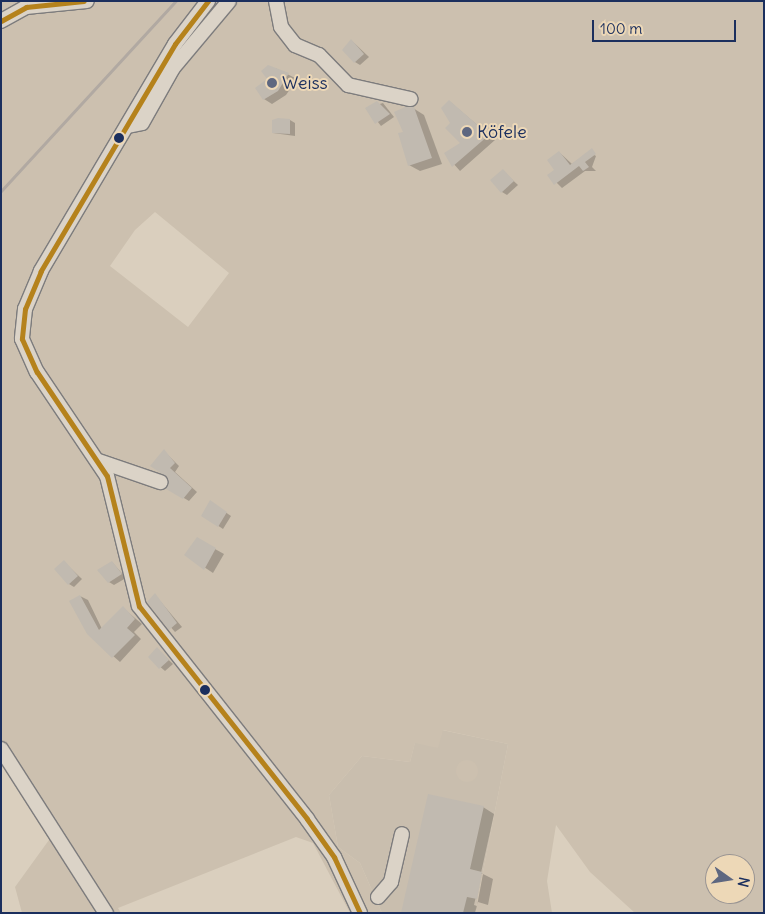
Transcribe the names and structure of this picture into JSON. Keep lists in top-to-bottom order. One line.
{"places":["Weiss","Köfele"],"scale_bar":"100 m","north":"right"}
